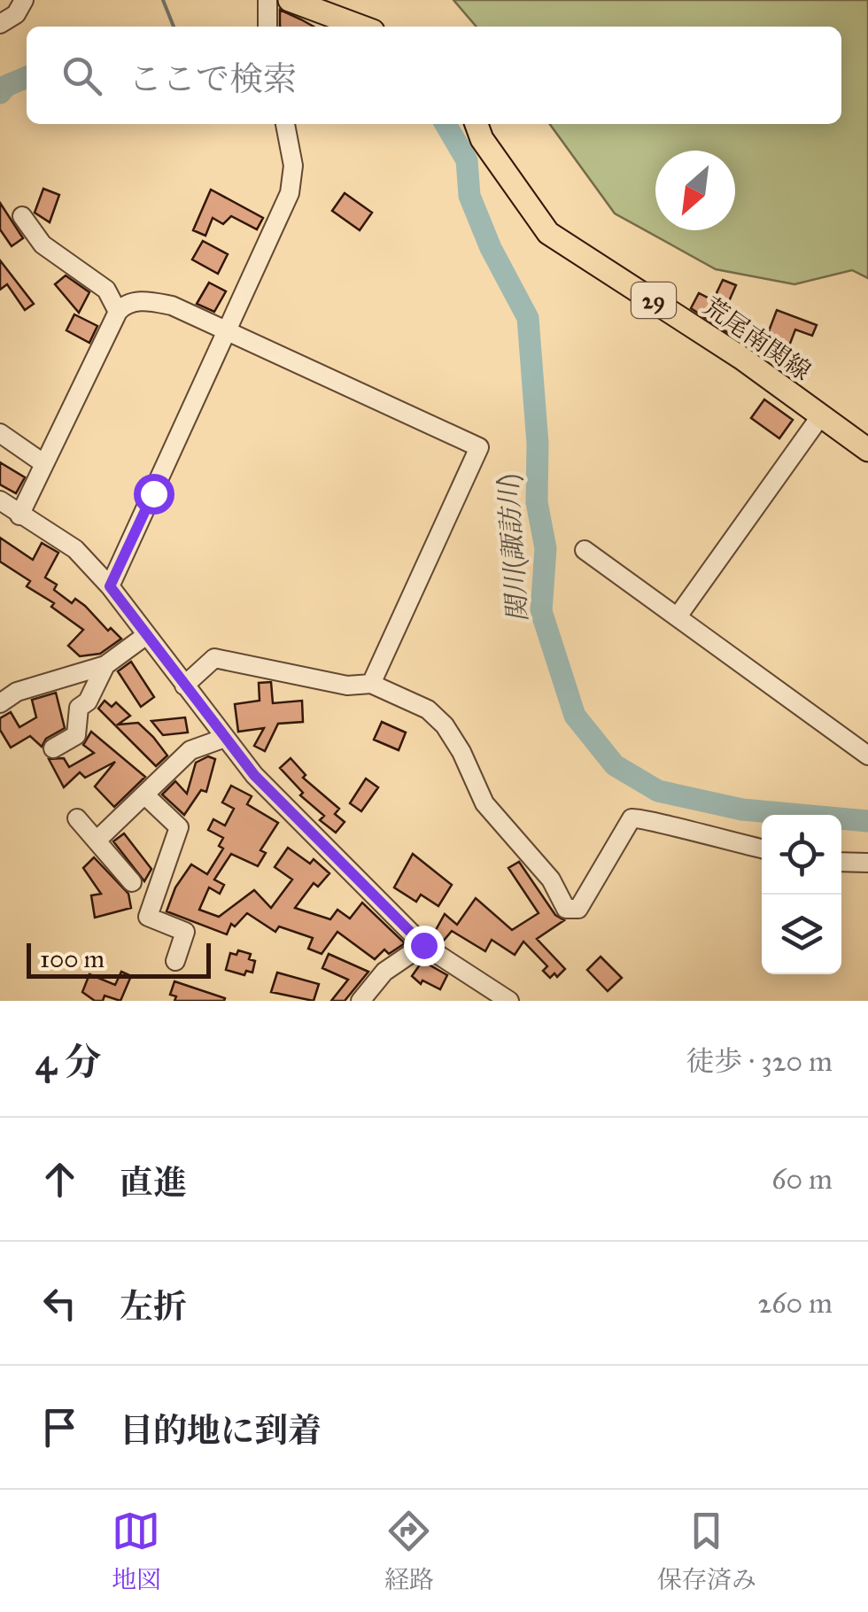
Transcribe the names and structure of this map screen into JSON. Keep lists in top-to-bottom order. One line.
{"streets":{"main road":["29","荒尾南関線"]},"water":["関川(諏訪川)"],"scale_bar":"100 m","north":"bottom left","page":{"search":"ここで検索","scale":"100 m","heading":["4 分","徒歩 · 320 m"],"list":[["直進","60 m"],["左折","260 m"],"目的地に到着"],"nav":["地図","経路","保存済み"]}}
